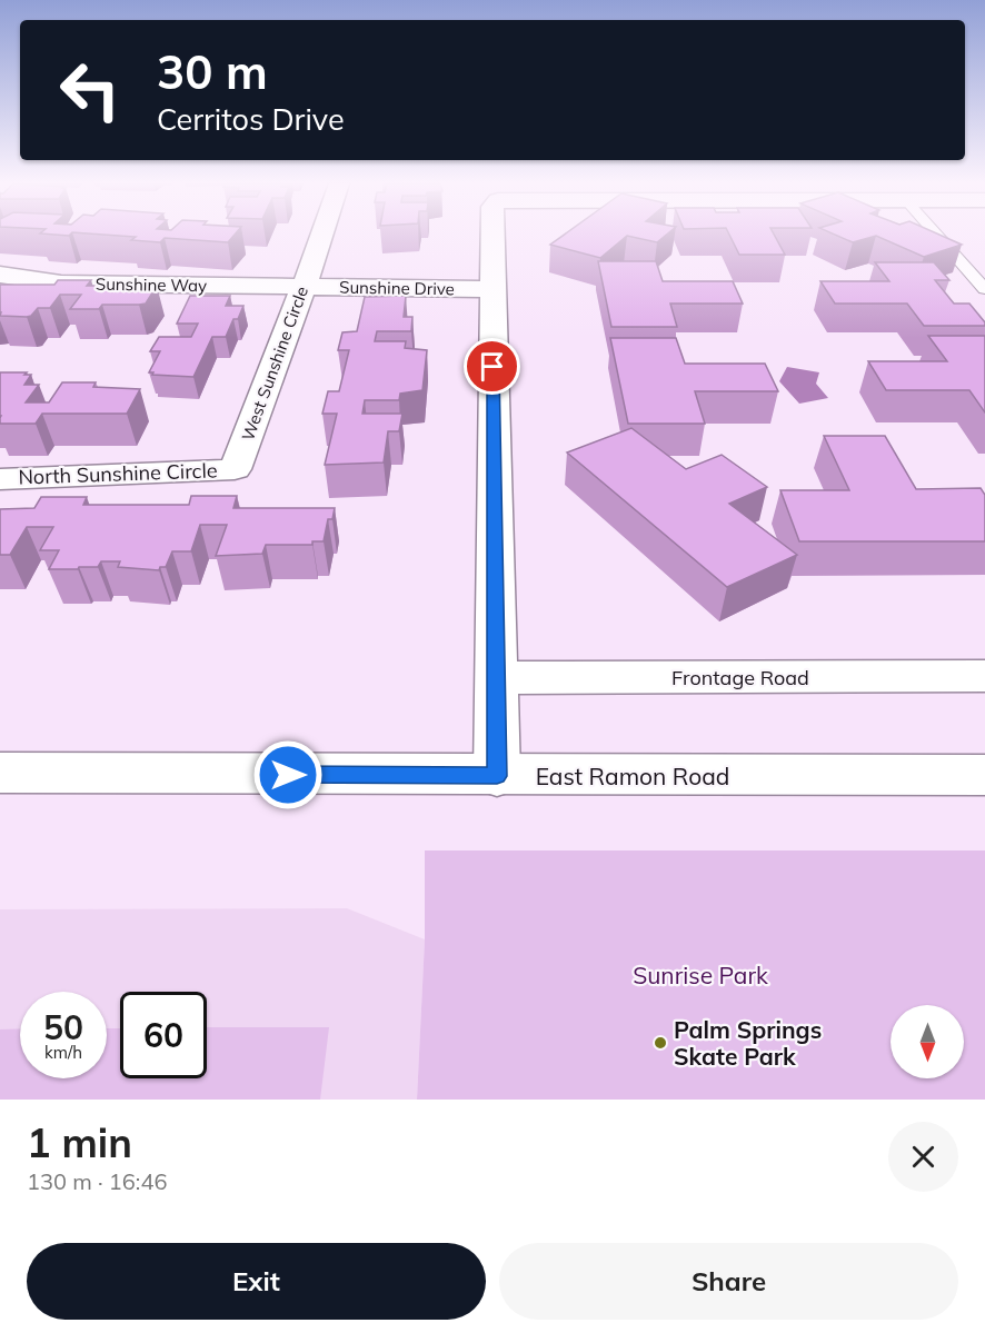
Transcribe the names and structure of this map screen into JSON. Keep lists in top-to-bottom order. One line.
{"streets":{"street":["Sunshine Way","Sunshine Drive","West Sunshine Circle","North Sunshine Circle","Frontage Road","East Ramon Road"]},"crossings":[["Sunshine Way","Sunshine Drive"],["Sunshine Way","West Sunshine Circle"],["Sunshine Drive","West Sunshine Circle"],["West Sunshine Circle","North Sunshine Circle"]],"parks":["Sunrise Park"],"places":["Palm Springs Skate Park"],"north":"bottom","page":{"turn":["30 m","Cerritos Drive"],"speed":"50 km/h","limit":"60","heading":["1 min","130 m · 16:46"],"buttons":["Exit","Share"]}}
